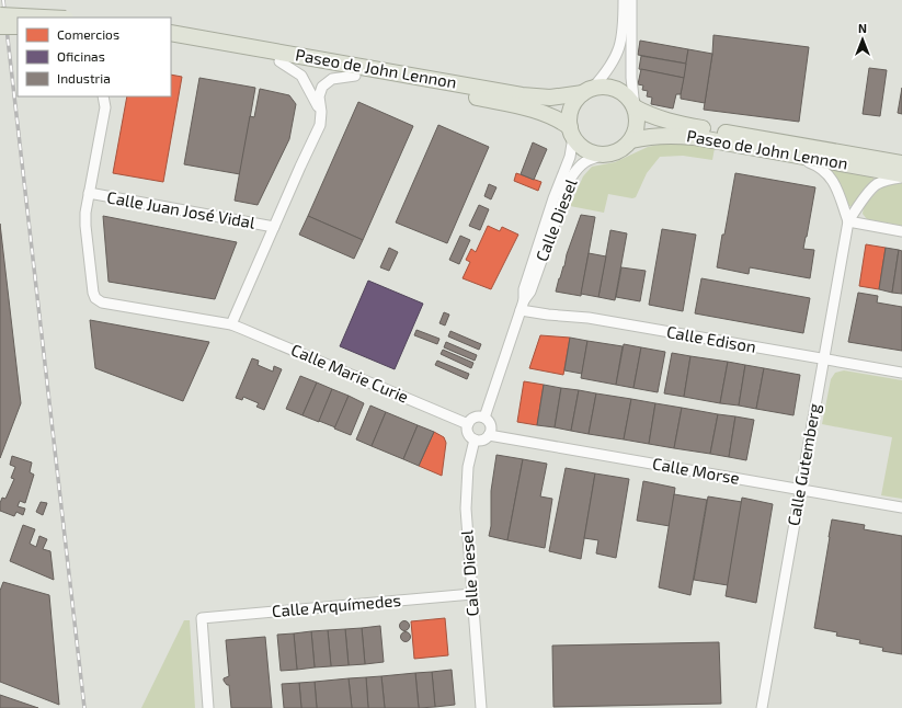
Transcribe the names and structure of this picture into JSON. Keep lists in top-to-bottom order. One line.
{"streets":{"highway":["Paseo de John Lennon"],"street":["Calle Juan José Vidal","Calle Diesel","Calle Edison","Calle Marie Curie","Calle Gutemberg","Calle Morse","Calle Arquímedes"]},"crossings":[["Paseo de John Lennon","Calle Diesel"],["Calle Juan José Vidal","Calle Marie Curie"],["Calle Diesel","Calle Edison"],["Calle Diesel","Calle Marie Curie"],["Calle Diesel","Calle Morse"],["Calle Diesel","Calle Arquímedes"],["Calle Edison","Calle Gutemberg"],["Calle Marie Curie","Calle Morse"],["Calle Gutemberg","Calle Morse"]],"legend":["Comercios","Oficinas","Industria"],"north":"top"}
